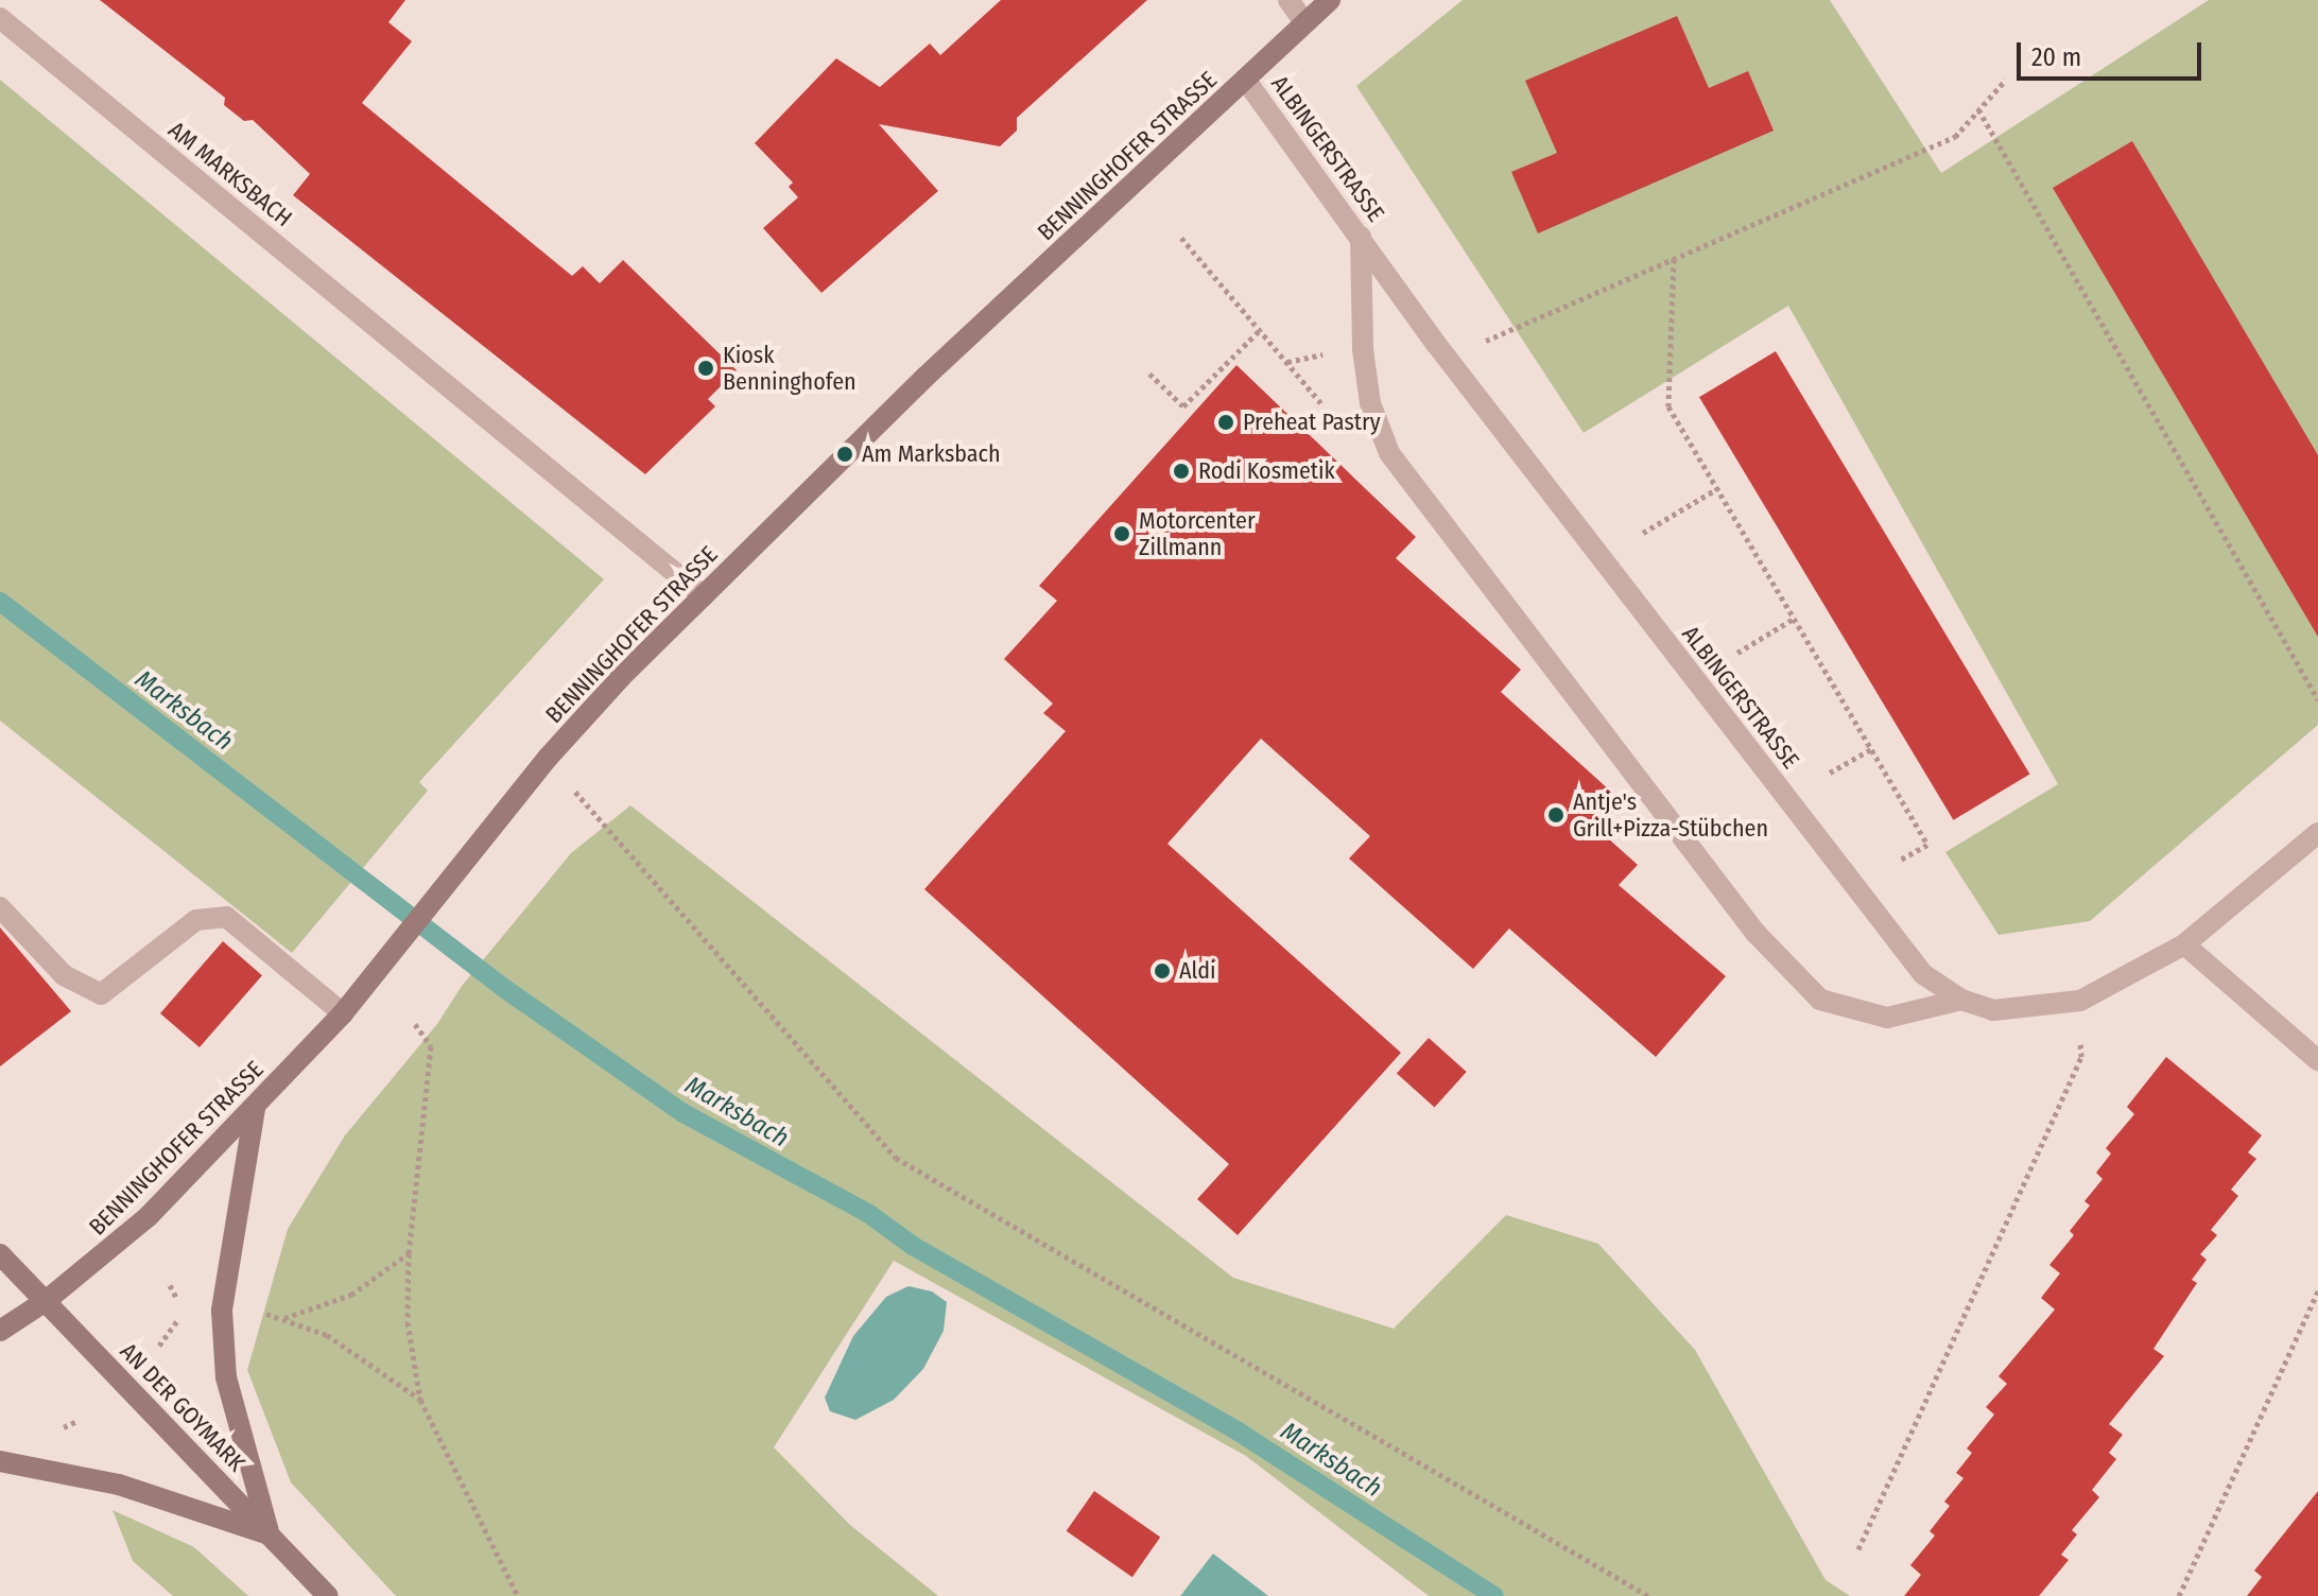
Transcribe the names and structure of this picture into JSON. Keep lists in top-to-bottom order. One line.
{"streets":{"main road":["BENNINGHOFER STRASSE","AN DER GOYMARK"],"street":["ALBINGERSTRASSE","AM MARKSBACH"]},"crossings":[["ALBINGERSTRASSE","BENNINGHOFER STRASSE"],["BENNINGHOFER STRASSE","AM MARKSBACH"],["BENNINGHOFER STRASSE","AN DER GOYMARK"]],"water":["Marksbach"],"places":["Kiosk Benninghofen","Preheat Pastry","Am Marksbach","Rodi Kosmetik","Motorcenter Zillmann","Antje's Grill+Pizza-Stübchen","Aldi"],"scale_bar":"20 m"}
